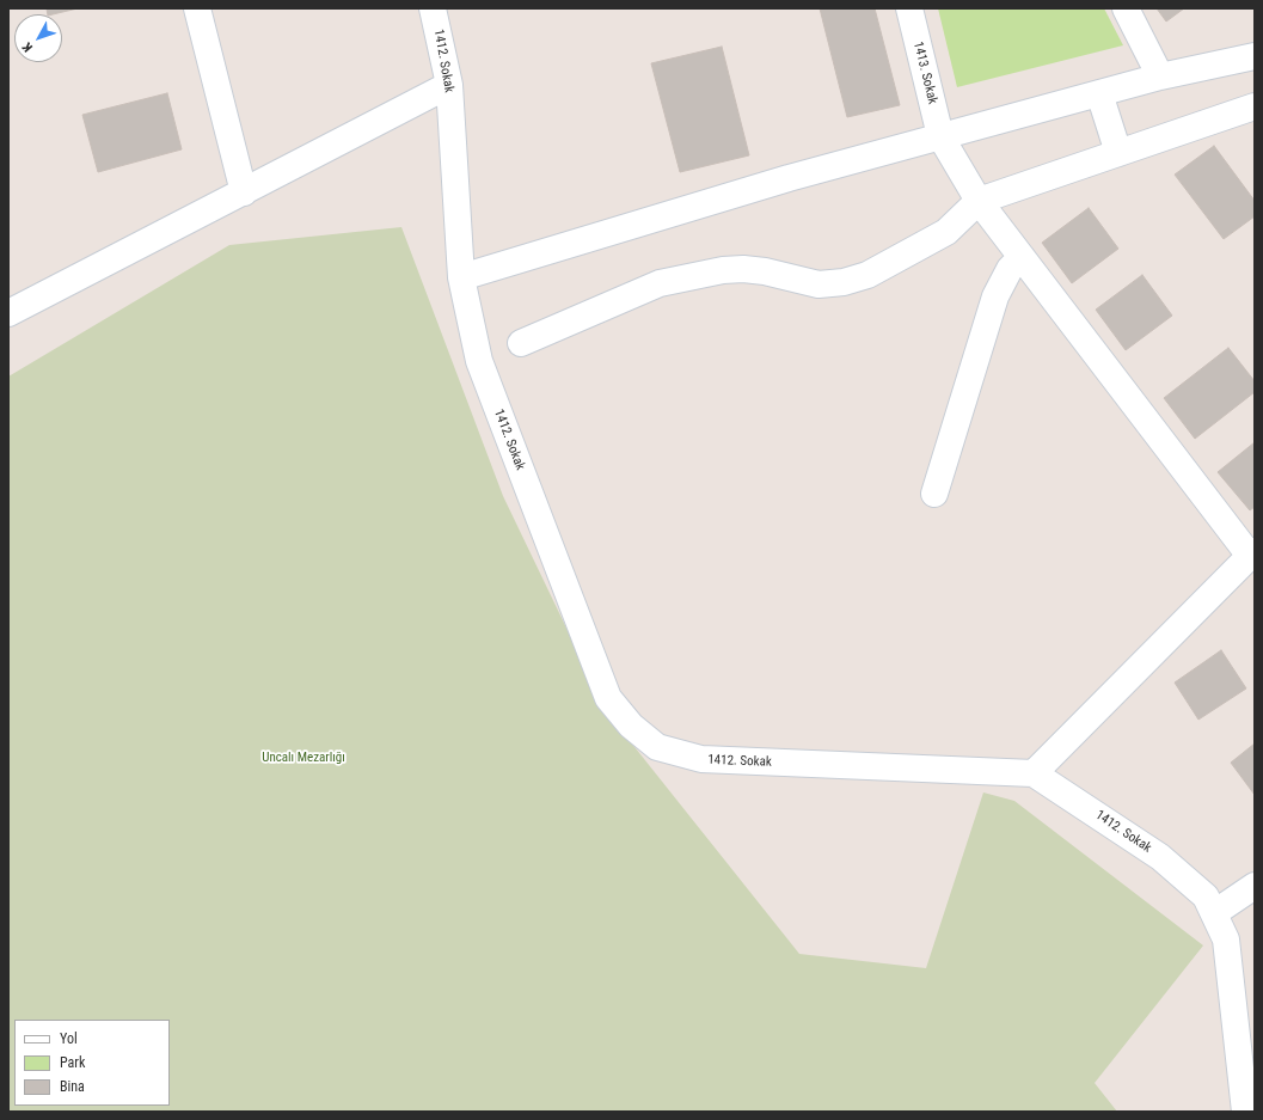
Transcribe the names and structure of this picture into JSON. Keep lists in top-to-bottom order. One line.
{"streets":{"street":["1412. Sokak","1413. Sokak"]},"parks":["Uncalı Mezarlığı"],"legend":["Yol","Park","Bina"],"north":"bottom left"}
